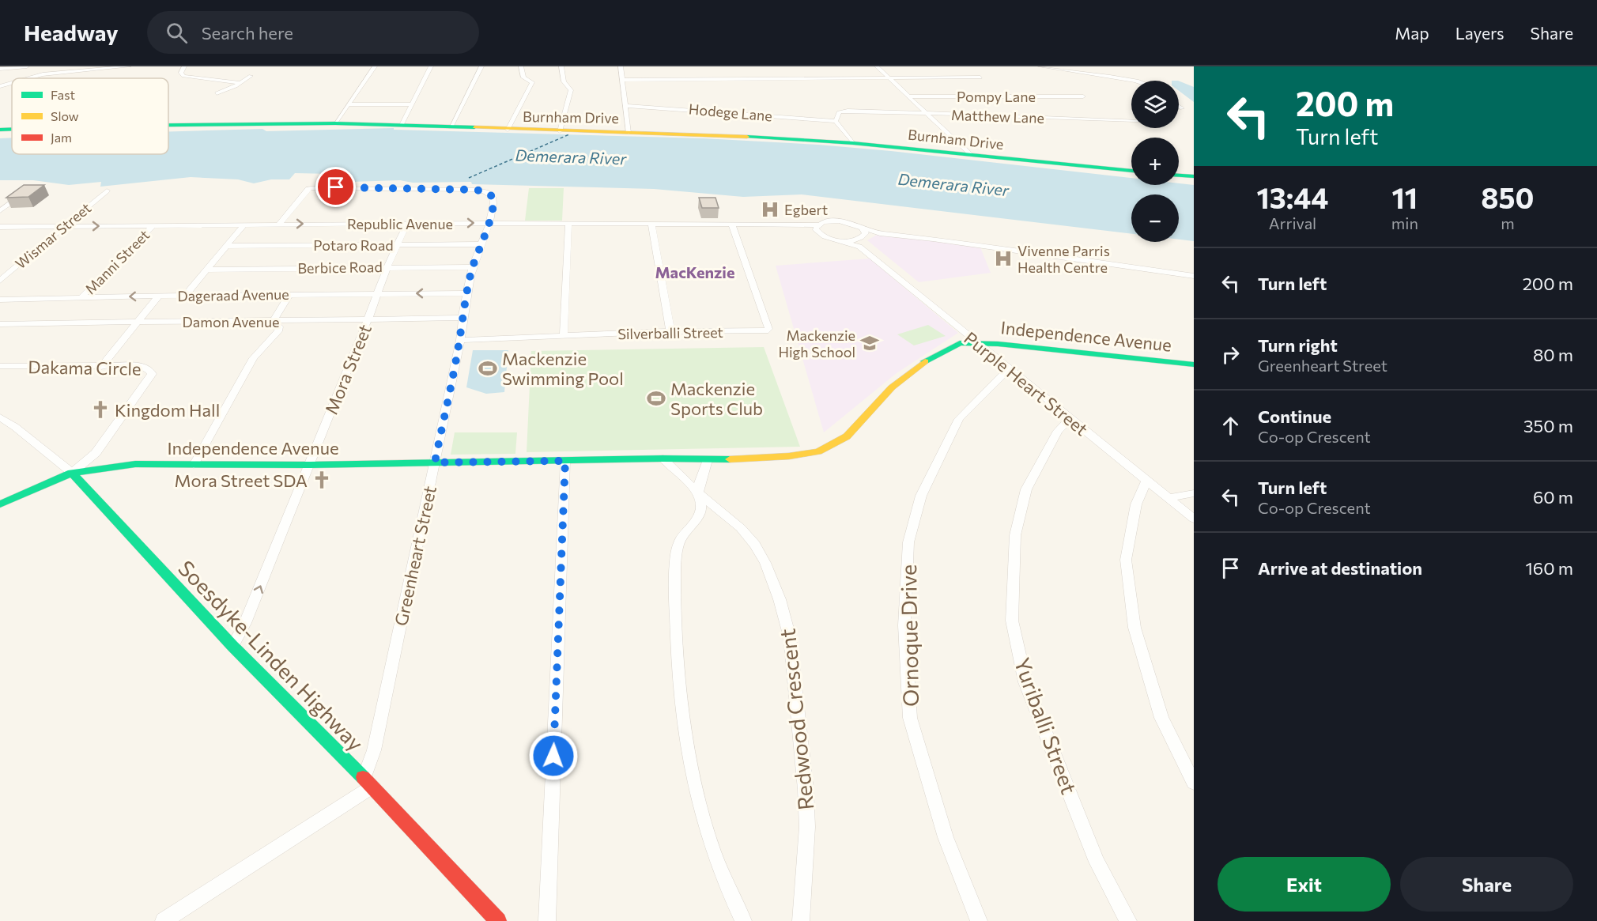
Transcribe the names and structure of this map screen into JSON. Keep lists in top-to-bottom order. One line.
{"streets":{"street":["Pompy Lane","Hodege Lane","Matthew Lane","Burnham Drive","Republic Avenue","Wismar Street","Potaro Road","Manni Street","Berbice Road","Dageraad Avenue","Damon Avenue","Silverballi Street","Independence Avenue","Dakama Circle","Mora Street","Purple Heart Street","Greenheart Street","Ornoque Drive","Soesdyke-Linden Highway","Redwood Crescent","Yuriballi Street"]},"crossings":[["Hodege Lane","Matthew Lane"],["Republic Avenue","Wismar Street"],["Republic Avenue","Manni Street"],["Republic Avenue","Silverballi Street"],["Republic Avenue","Mora Street"],["Republic Avenue","Purple Heart Street"],["Republic Avenue","Greenheart Street"],["Potaro Road","Mora Street"],["Potaro Road","Greenheart Street"],["Manni Street","Dageraad Avenue"],["Berbice Road","Mora Street"],["Berbice Road","Greenheart Street"],["Dageraad Avenue","Mora Street"],["Dageraad Avenue","Greenheart Street"],["Damon Avenue","Mora Street"],["Damon Avenue","Greenheart Street"],["Silverballi Street","Greenheart Street"],["Independence Avenue","Dakama Circle"],["Independence Avenue","Mora Street"],["Independence Avenue","Purple Heart Street"],["Independence Avenue","Greenheart Street"],["Independence Avenue","Soesdyke-Linden Highway"],["Independence Avenue","Redwood Crescent"],["Dakama Circle","Soesdyke-Linden Highway"],["Mora Street","Soesdyke-Linden Highway"],["Purple Heart Street","Ornoque Drive"],["Purple Heart Street","Yuriballi Street"],["Greenheart Street","Soesdyke-Linden Highway"]],"one_way":["Dageraad Avenue","Mora Street"],"districts":["MacKenzie"],"water":["Demerara River"],"places":{"hospital":["Egbert","Vivenne Parris Health Centre"],"school or university":["Mackenzie High School"],"sports":["Mackenzie Swimming Pool","Mackenzie Sports Club"],"church":["Kingdom Hall","Mora Street SDA"]},"legend":["Fast","Slow","Jam"],"page":{"header":"Headway","search":"Search here","nav":["Map","Layers","Share"],"turn":["200 m","Turn left"],"map_buttons":["+","−"],"eta":["13:44","Arrival","11","min","850","m"],"list":[{"name":"Turn left","value":"200 m"},{"name":"Turn right","note":"Greenheart Street","value":"80 m"},{"name":"Continue","note":"Co-op Crescent","value":"350 m"},{"name":"Turn left","note":"Co-op Crescent","value":"60 m"},{"name":"Arrive at destination","value":"160 m"}],"buttons":["Exit","Share"]}}
